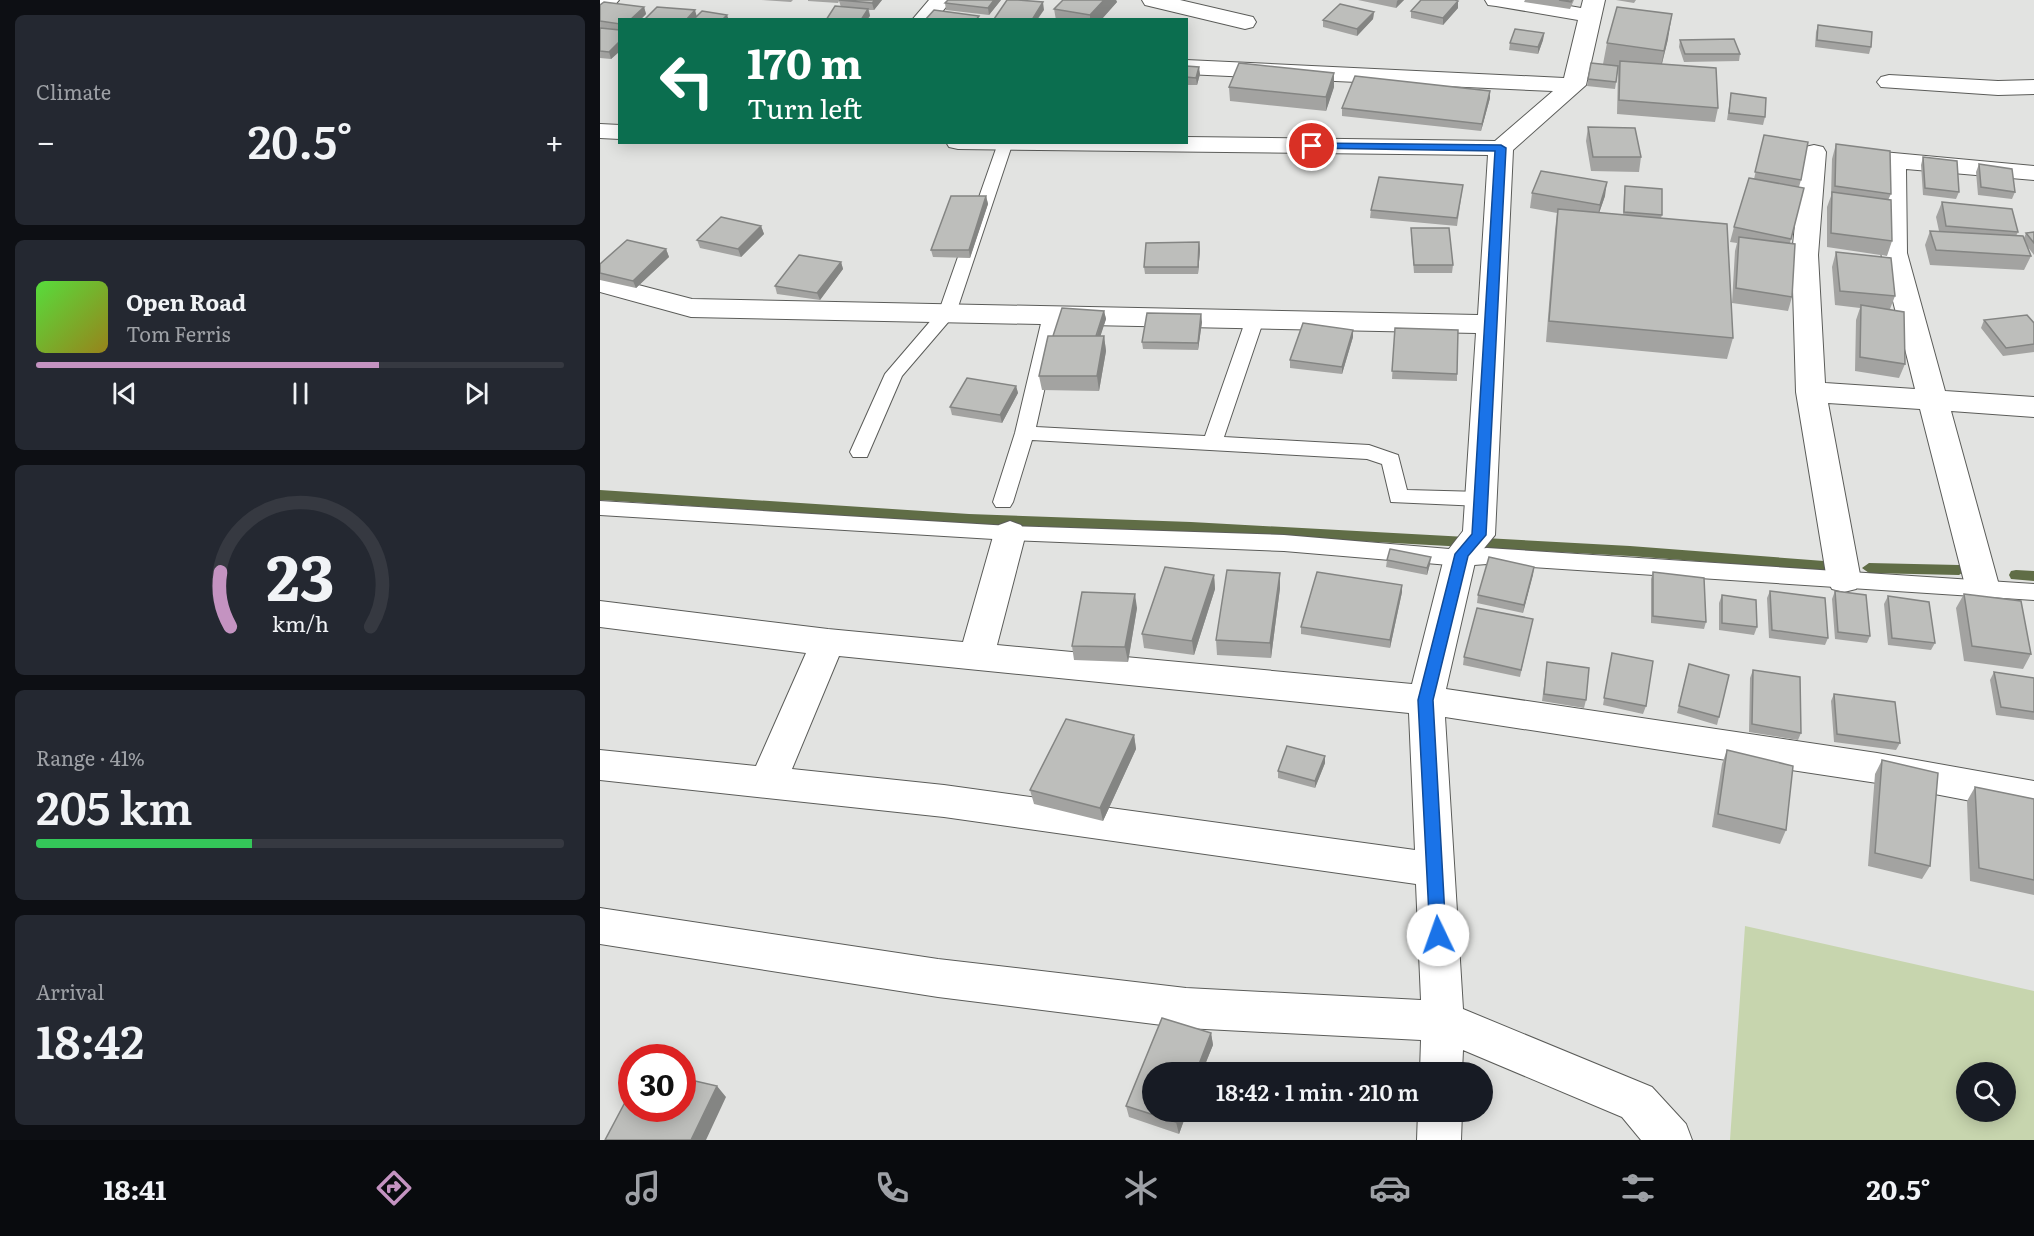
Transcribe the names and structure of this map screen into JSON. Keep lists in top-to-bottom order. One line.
{"page":{"tile":["Climate",["Range · 41%","205 km"],["Arrival","18:42"]],"turn":["170 m","Turn left"],"heat":["−","20.5°","+"],"song":["Open Road","Tom Ferris"],"limit":"30","trip":"18:42 · 1 min · 210 m","tabs":["18:41","20.5°"],"gauge":["23","km/h"]}}
